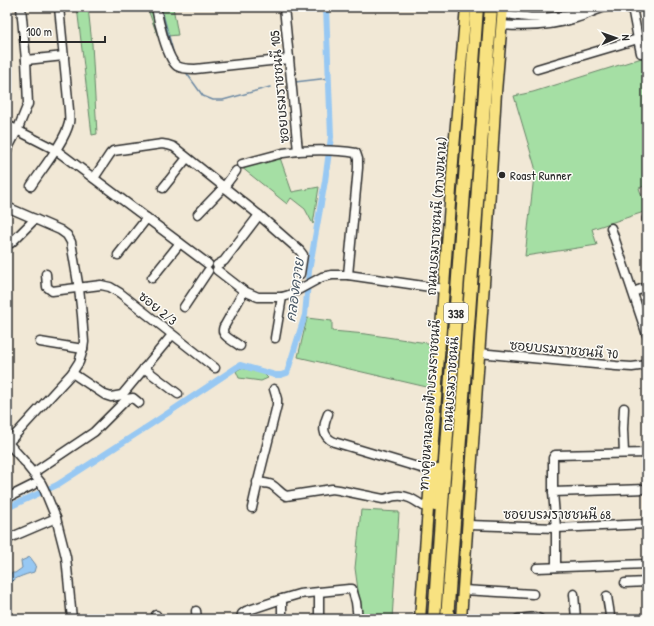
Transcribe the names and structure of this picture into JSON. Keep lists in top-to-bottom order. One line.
{"streets":{"highway":["338","ถนนบรมราชชนนี"],"main road":["ถนนบรมราชชนนี (ทางขนาน)","ทางคู่ขนานลอยฟ้าบรมราชชนนี"],"street":["ซอยบรมราชชนนี 105","ซอย 2/3","ซอยบรมราชชนนี 70","ซอยบรมราชชนนี 68"]},"crossings":[["ถนนบรมราชชนนี (ทางขนาน)","ถนนบรมราชชนนี"],["ถนนบรมราชชนนี (ทางขนาน)","ทางคู่ขนานลอยฟ้าบรมราชชนนี"],["338","ซอยบรมราชชนนี 70"],["338","ถนนบรมราชชนนี"],["338","ซอยบรมราชชนนี 68"],["ถนนบรมราชชนนี","ทางคู่ขนานลอยฟ้าบรมราชชนนี"]],"water":["คลองควาย"],"places":["Roast Runner"],"scale_bar":"100 m","north":"right"}
